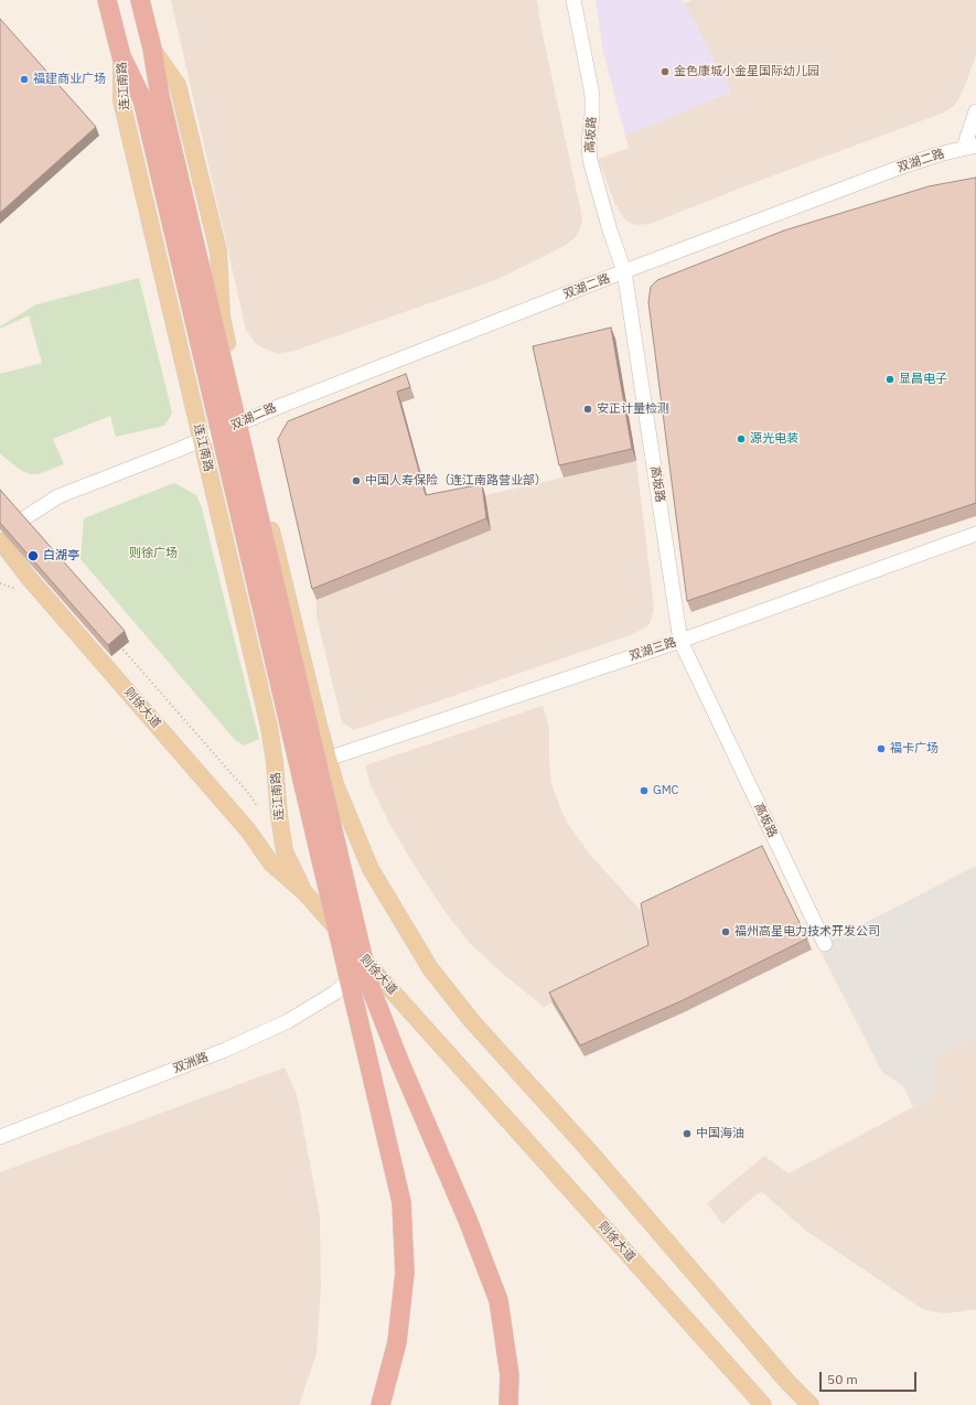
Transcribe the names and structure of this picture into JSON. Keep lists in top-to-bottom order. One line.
{"streets":{"highway":["连江南路"],"main road":["则徐大道"],"street":["高坂路","双湖二路","双湖三路","双洲路"]},"crossings":[["连江南路","双湖二路"],["连江南路","则徐大道"],["高坂路","双湖二路"],["高坂路","双湖三路"],["则徐大道","双洲路"]],"parks":["则徐广场"],"places":["金色康城小金星国际幼儿园","福建商业广场","显昌电子","安正计量检测","源光电装","中国人寿保险（连江南路营业部）","白湖亭","福卡广场","GMC","福州高星电力技术开发公司","中国海油"],"scale_bar":"50 m"}
